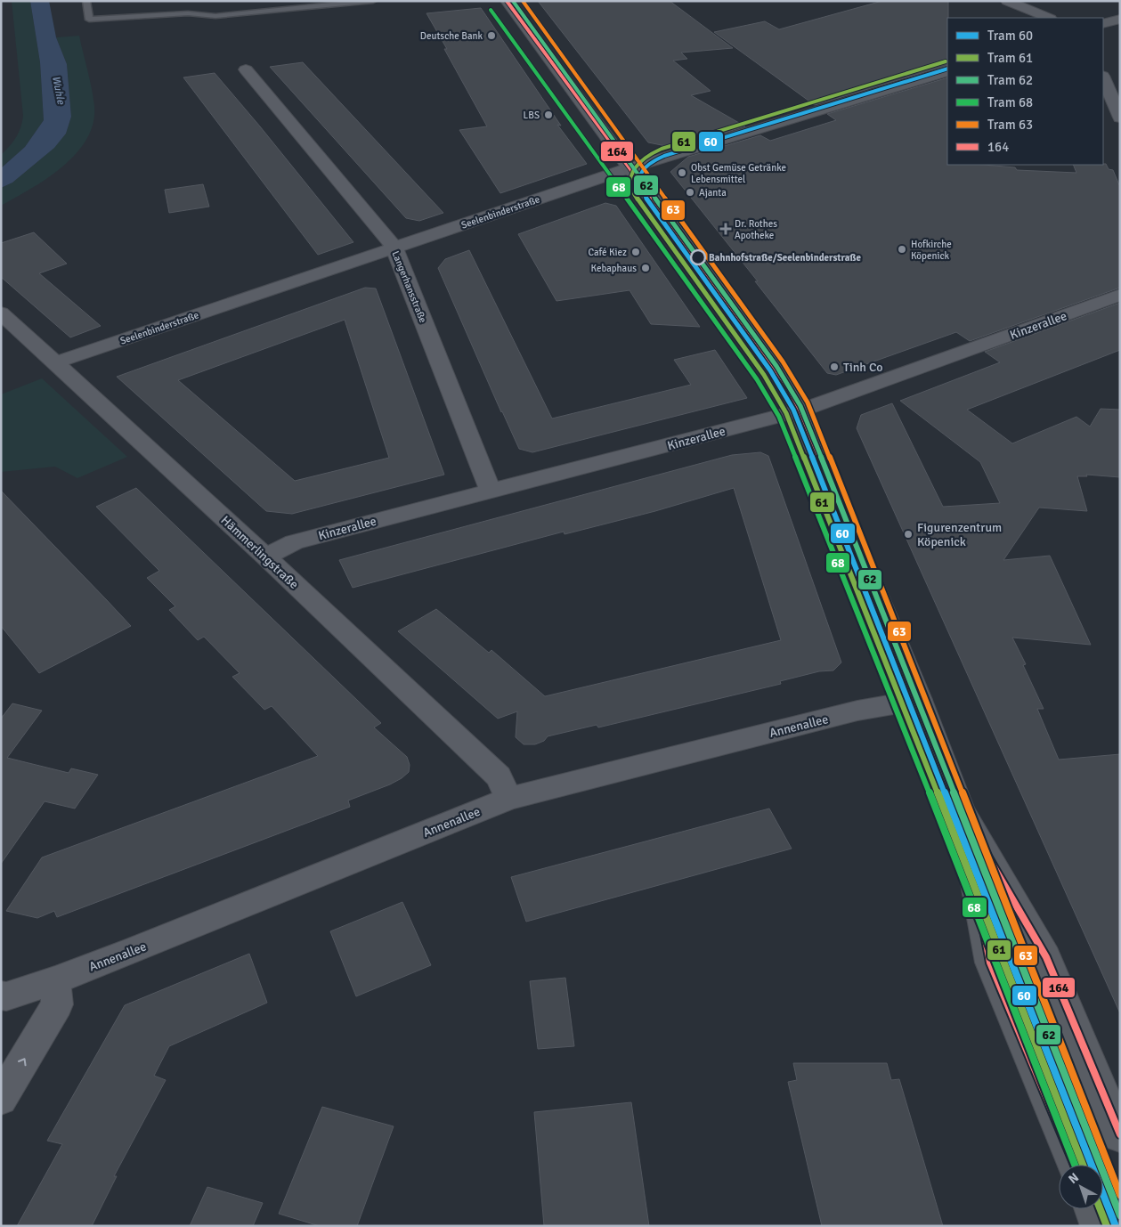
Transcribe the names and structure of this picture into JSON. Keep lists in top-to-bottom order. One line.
{"streets":{"main road":["Seelenbinderstraße"],"street":["Langerhansstraße","Kinzerallee","Hämmerlingstraße","Annenallee"]},"crossings":[["Seelenbinderstraße","Langerhansstraße"],["Seelenbinderstraße","Hämmerlingstraße"],["Langerhansstraße","Kinzerallee"],["Kinzerallee","Hämmerlingstraße"],["Hämmerlingstraße","Annenallee"]],"water":["Wuhle"],"places":{"other":["Deutsche Bank","LBS","Obst Gemüse Getränke Lebensmittel","Ajanta","Hofkirche Köpenick","Café Kiez","Bahnhofstraße/Seelenbinderstraße","Kebaphaus","Tinh Co","Figurenzentrum Köpenick"],"health":["Dr. Rothes Apotheke"]},"lines":["tram line 62","tram line 63","transit line 164","tram line 68","tram line 61","tram line 60"],"legend":["Tram 60","Tram 61","Tram 62","Tram 68","Tram 63","164"],"north":"top left"}
